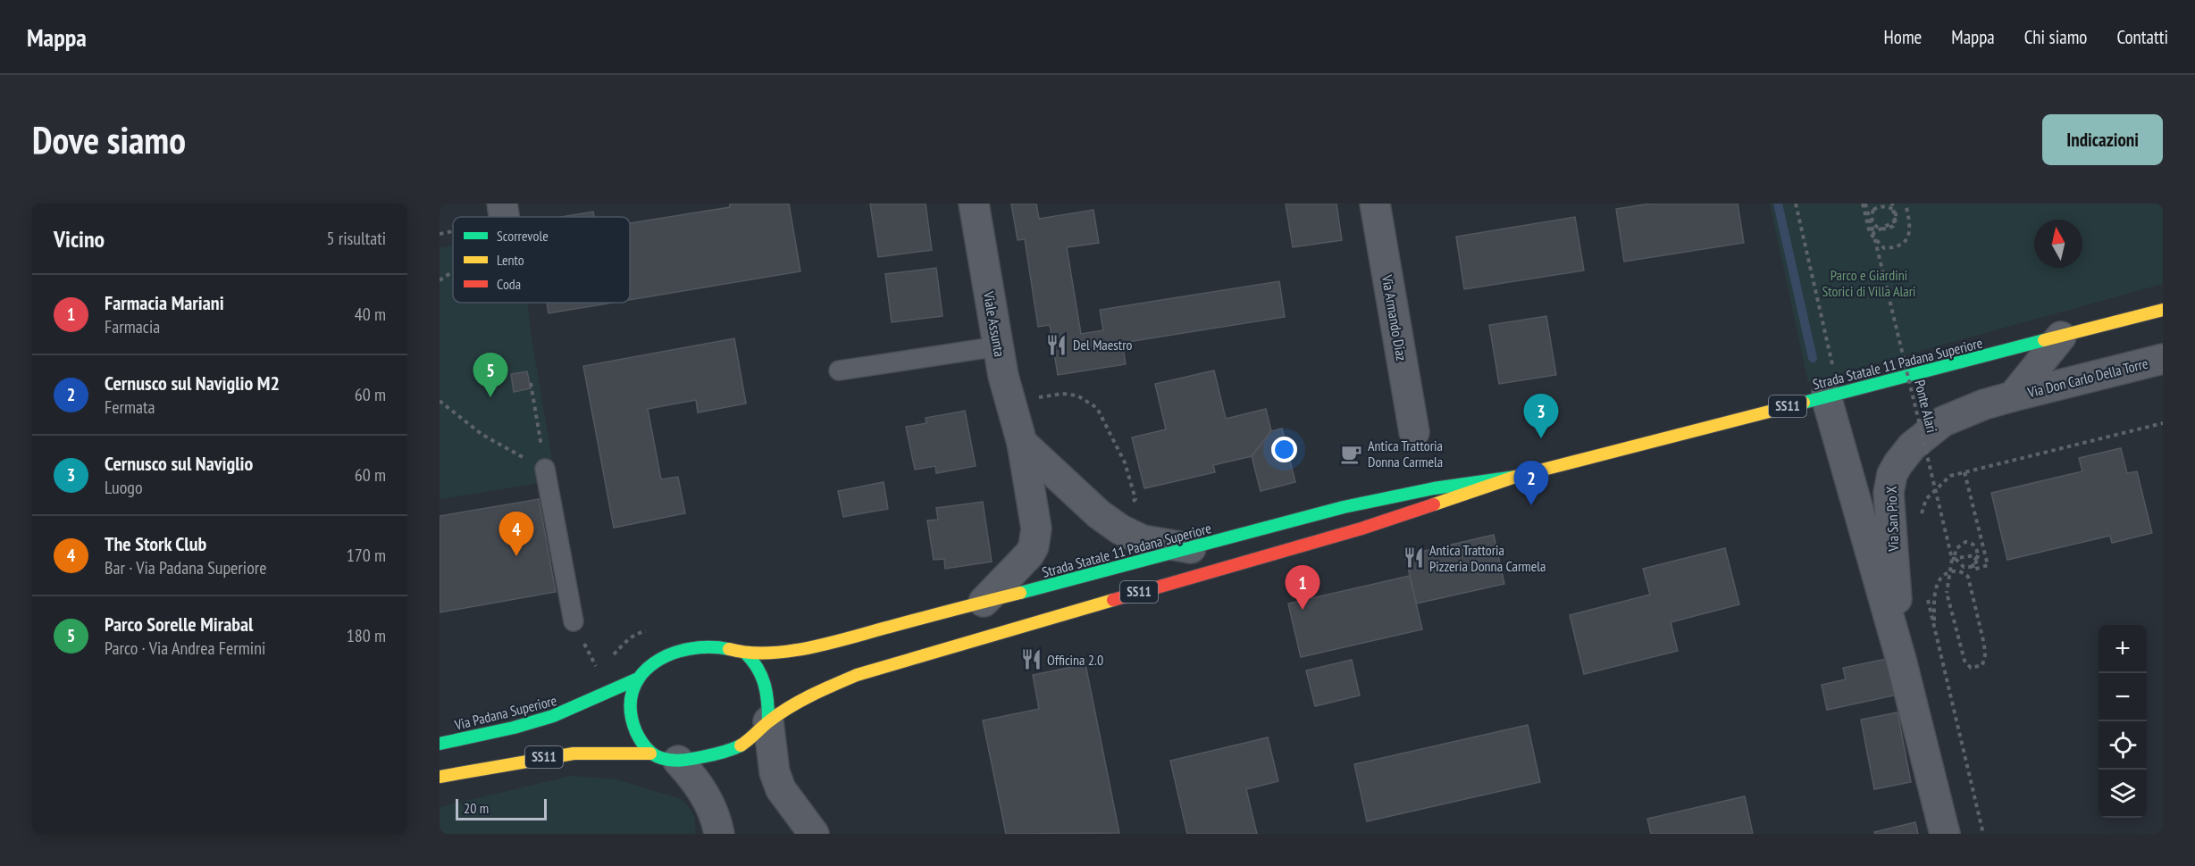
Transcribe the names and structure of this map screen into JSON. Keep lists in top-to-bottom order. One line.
{"streets":{"main road":["Strada Statale 11 Padana Superiore","SS11","Via Padana Superiore"],"street":["Via Armando Diaz","Viale Assunta","Via Don Carlo Della Torre","Via San Pio X"],"path":["Ponte Alari"]},"crossings":[["Viale Assunta","Strada Statale 11 Padana Superiore"],["Strada Statale 11 Padana Superiore","SS11"],["Strada Statale 11 Padana Superiore","Via San Pio X"],["Strada Statale 11 Padana Superiore","Via Padana Superiore"],["Via Don Carlo Della Torre","Via San Pio X"],["SS11","Via Padana Superiore"]],"parks":["Parco e Giardini Storici di Villa Alari"],"places":{"restaurant":["Del Maestro","Antica Trattoria Pizzeria Donna Carmela","Officina 2.0"],"cafe":["Antica Trattoria Donna Carmela"]},"legend":["Scorrevole","Lento","Coda"],"scale_bar":"20 m","north":"top","page":{"header":"Mappa","nav":["Home","Mappa","Chi siamo","Contatti"],"buttons":"Indicazioni","title":"Dove siamo","heading":["Vicino","5 risultati"],"list":[{"mark":"1","name":"Farmacia Mariani","note":"Farmacia","value":"40 m"},{"mark":"2","name":"Cernusco sul Naviglio M2","note":"Fermata","value":"60 m"},{"mark":"3","name":"Cernusco sul Naviglio","note":"Luogo","value":"60 m"},{"mark":"4","name":"The Stork Club","note":"Bar · Via Padana Superiore","value":"170 m"},{"mark":"5","name":"Parco Sorelle Mirabal","note":"Parco · Via Andrea Fermini","value":"180 m"}],"pins":["5","3","2","4","1"],"map_buttons":["+","−"],"scale":"20 m"}}
